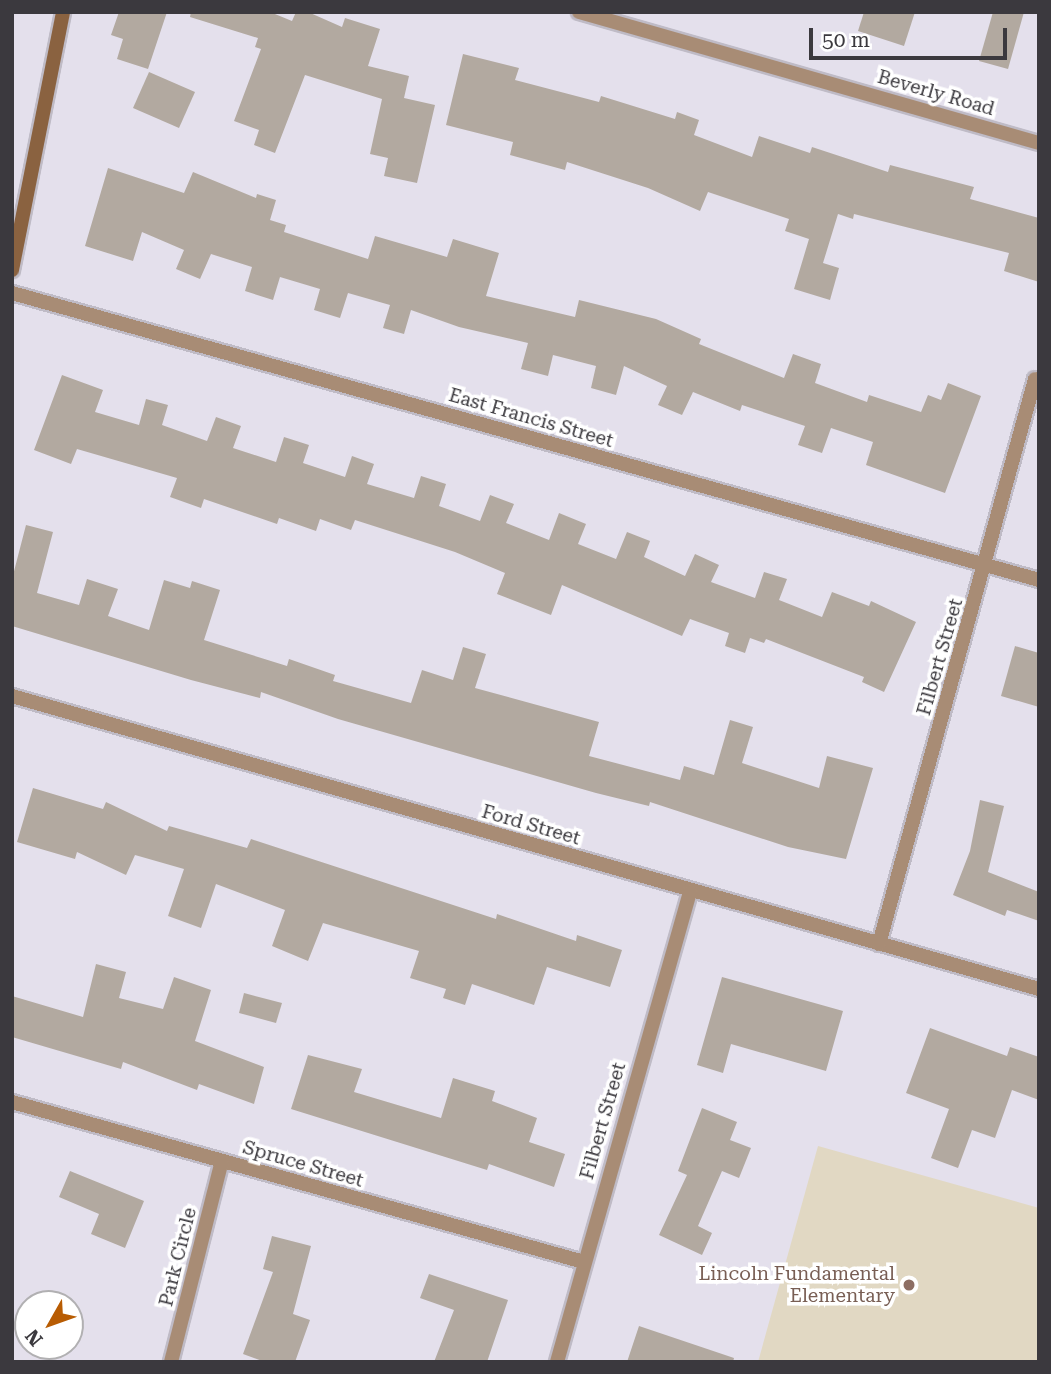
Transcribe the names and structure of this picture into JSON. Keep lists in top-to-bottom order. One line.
{"streets":{"street":["Beverly Road","East Francis Street","Filbert Street","Ford Street","Spruce Street","Park Circle"]},"crossings":[["East Francis Street","Filbert Street"],["Filbert Street","Ford Street"],["Filbert Street","Spruce Street"],["Spruce Street","Park Circle"]],"places":["Lincoln Fundamental Elementary"],"scale_bar":"50 m","north":"bottom left"}
